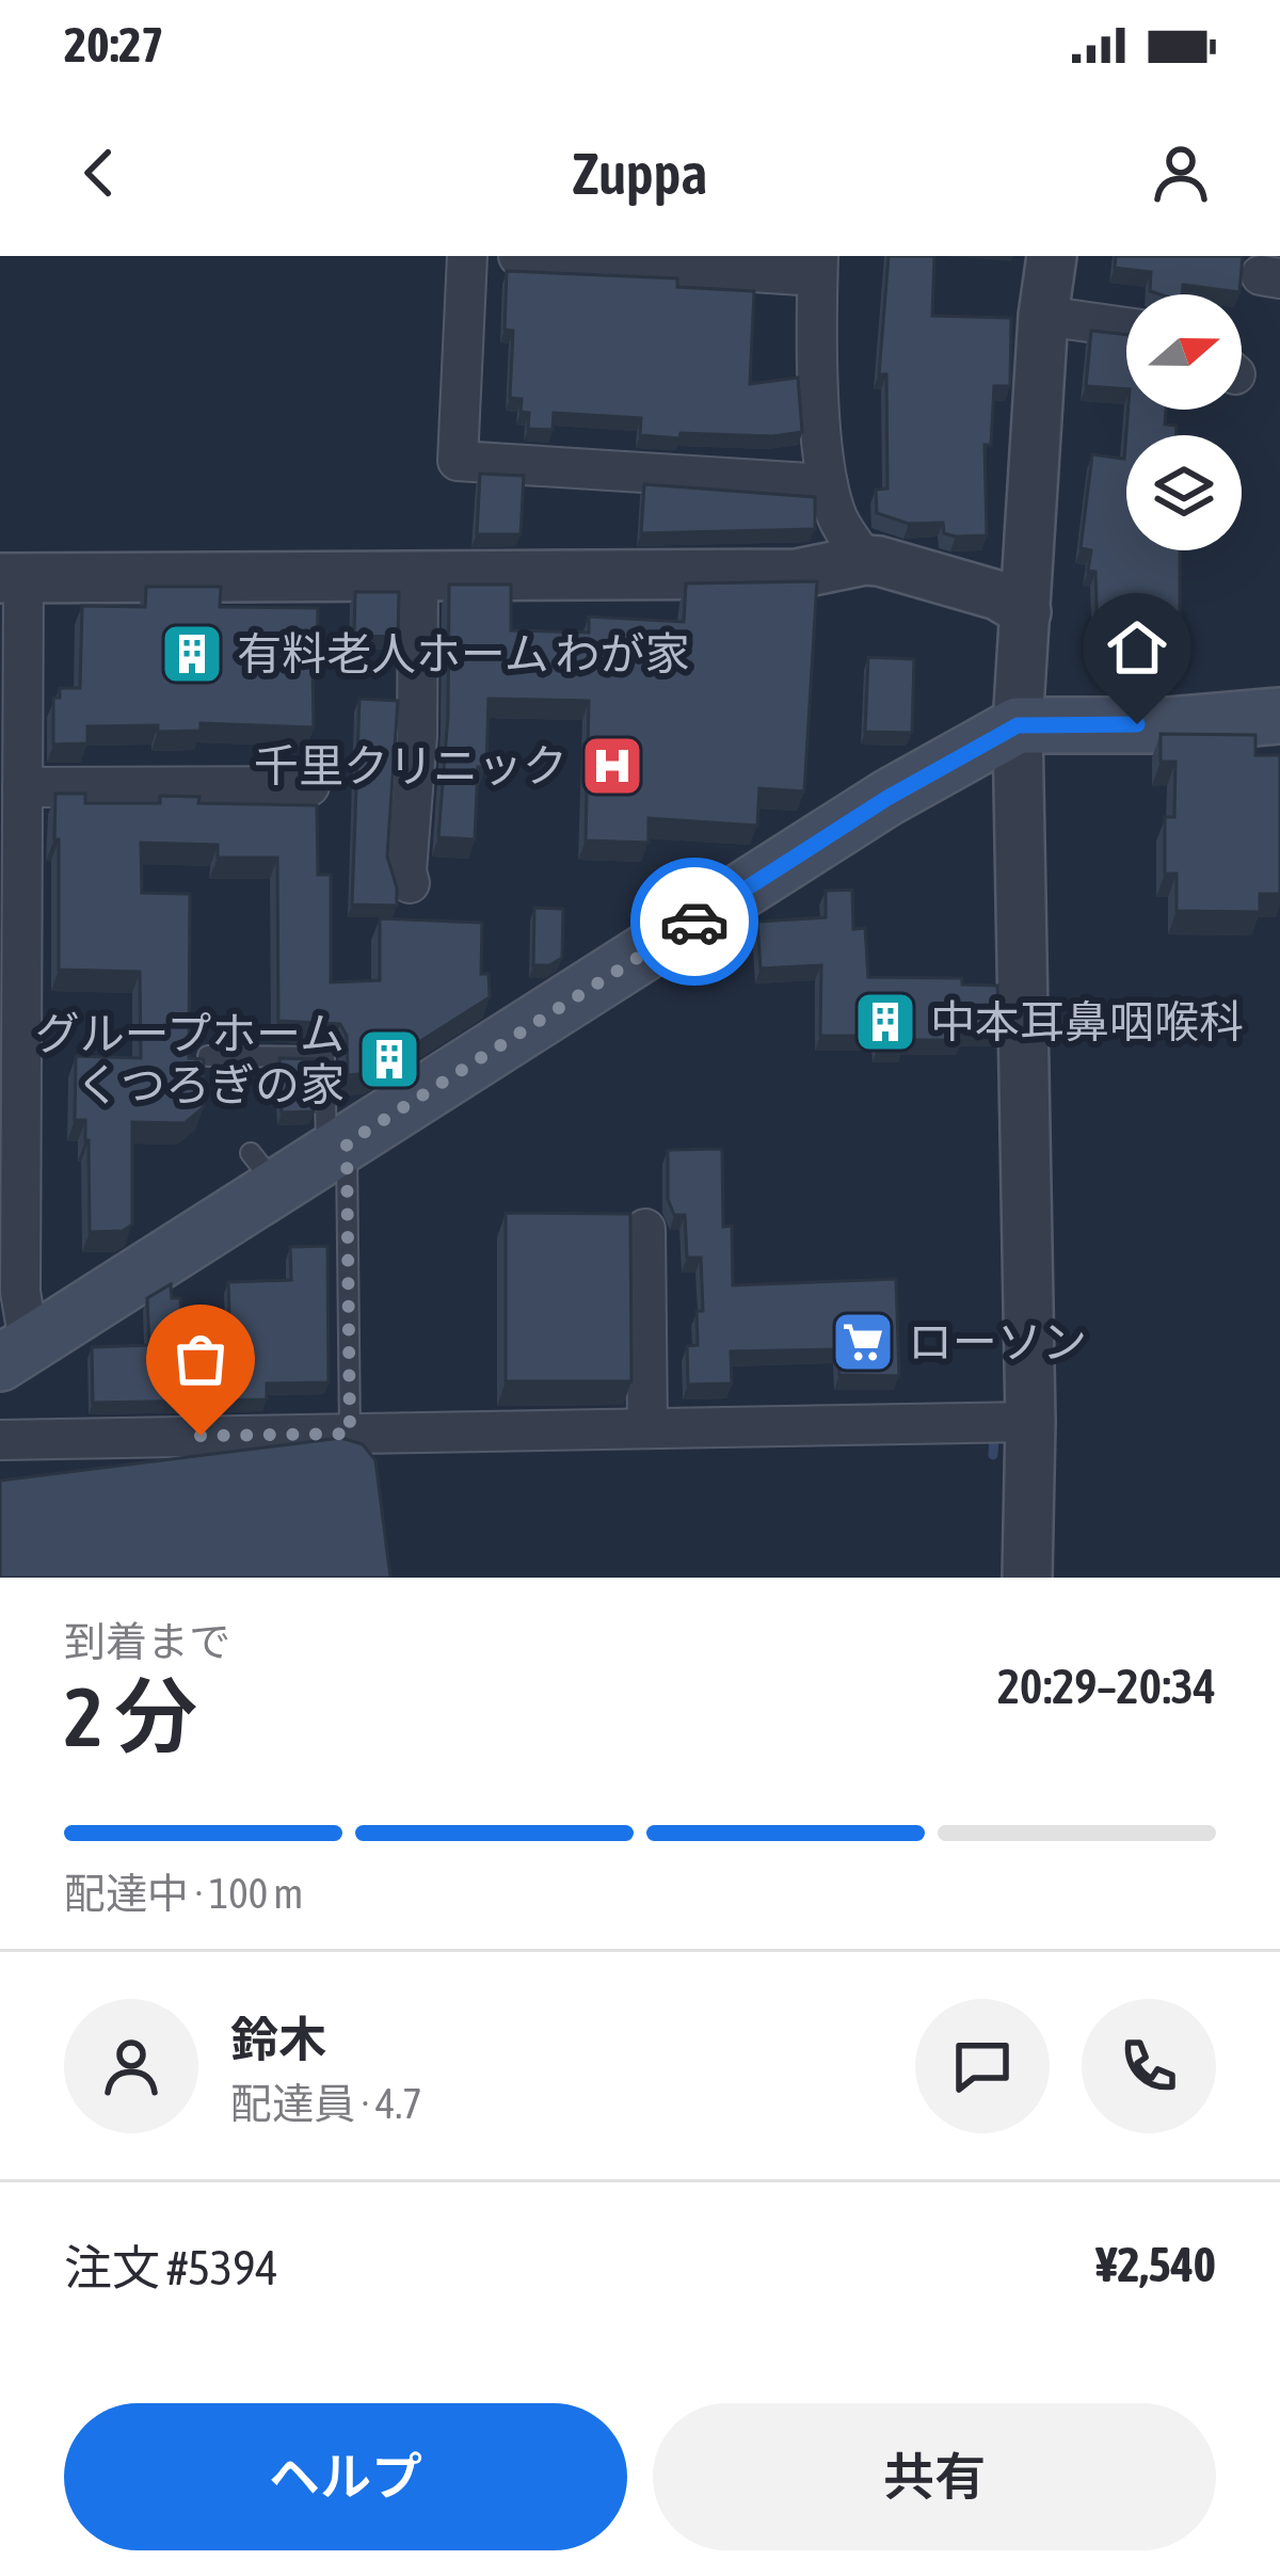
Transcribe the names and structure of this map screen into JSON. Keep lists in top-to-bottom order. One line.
{"places":{"building":["有料老人ホーム わが家","中本耳鼻咽喉科","グループホーム くつろぎの家"],"hospital":["千里クリニック"],"supermarket":["ローソン"]},"north":"right","page":{"status":"20:27","header":"Zuppa","heading":["2 分","到着まで","20:29–20:34"],"panel":["鈴木","配達員 · 4.7","注文 #5394","¥2,540"],"bar":"配達中 · 100 m","buttons":["ヘルプ","共有"]}}
